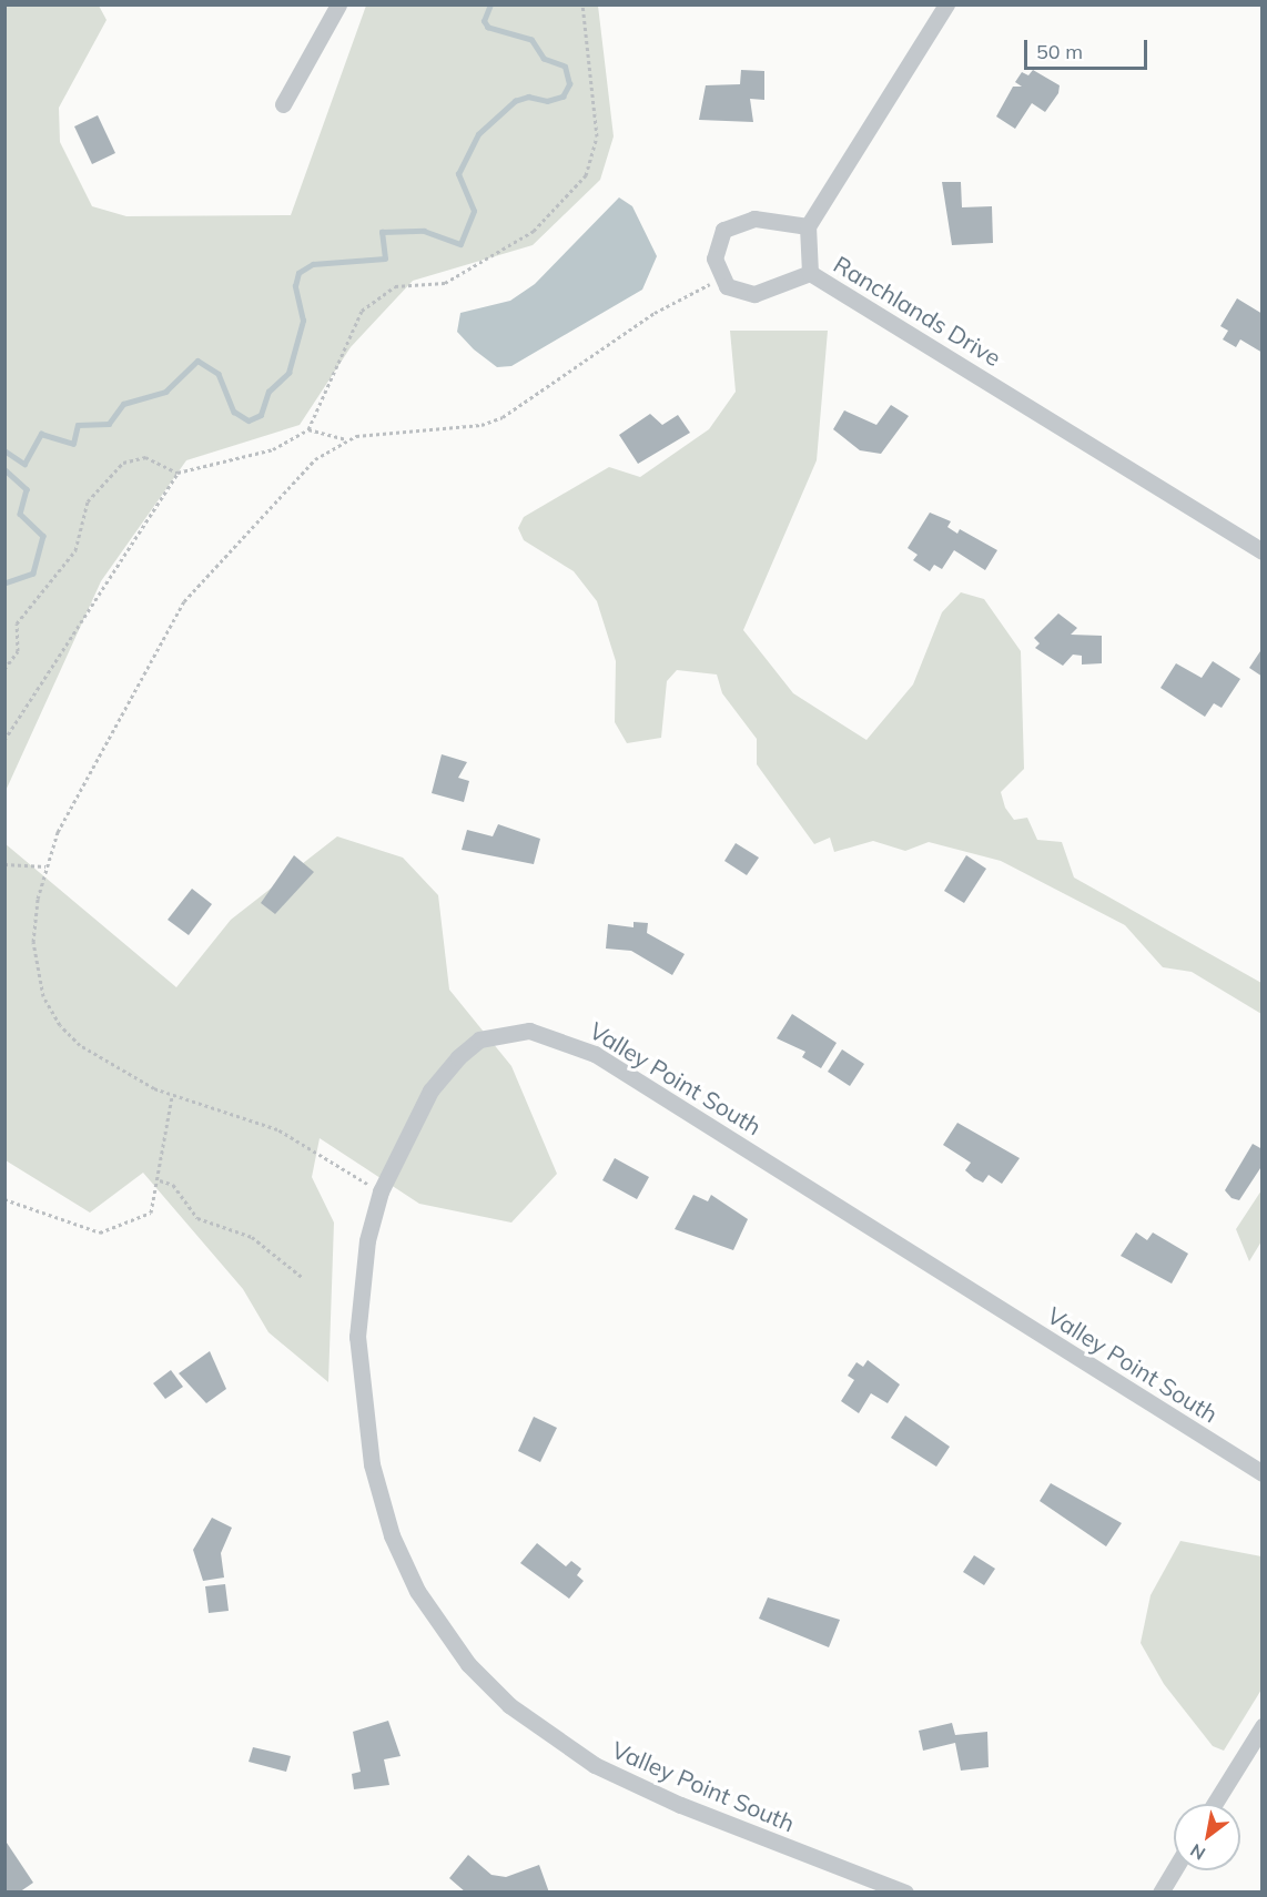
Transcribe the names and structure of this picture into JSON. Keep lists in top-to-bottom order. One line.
{"streets":{"street":["Ranchlands Drive","Valley Point South"]},"scale_bar":"50 m","north":"bottom left"}
